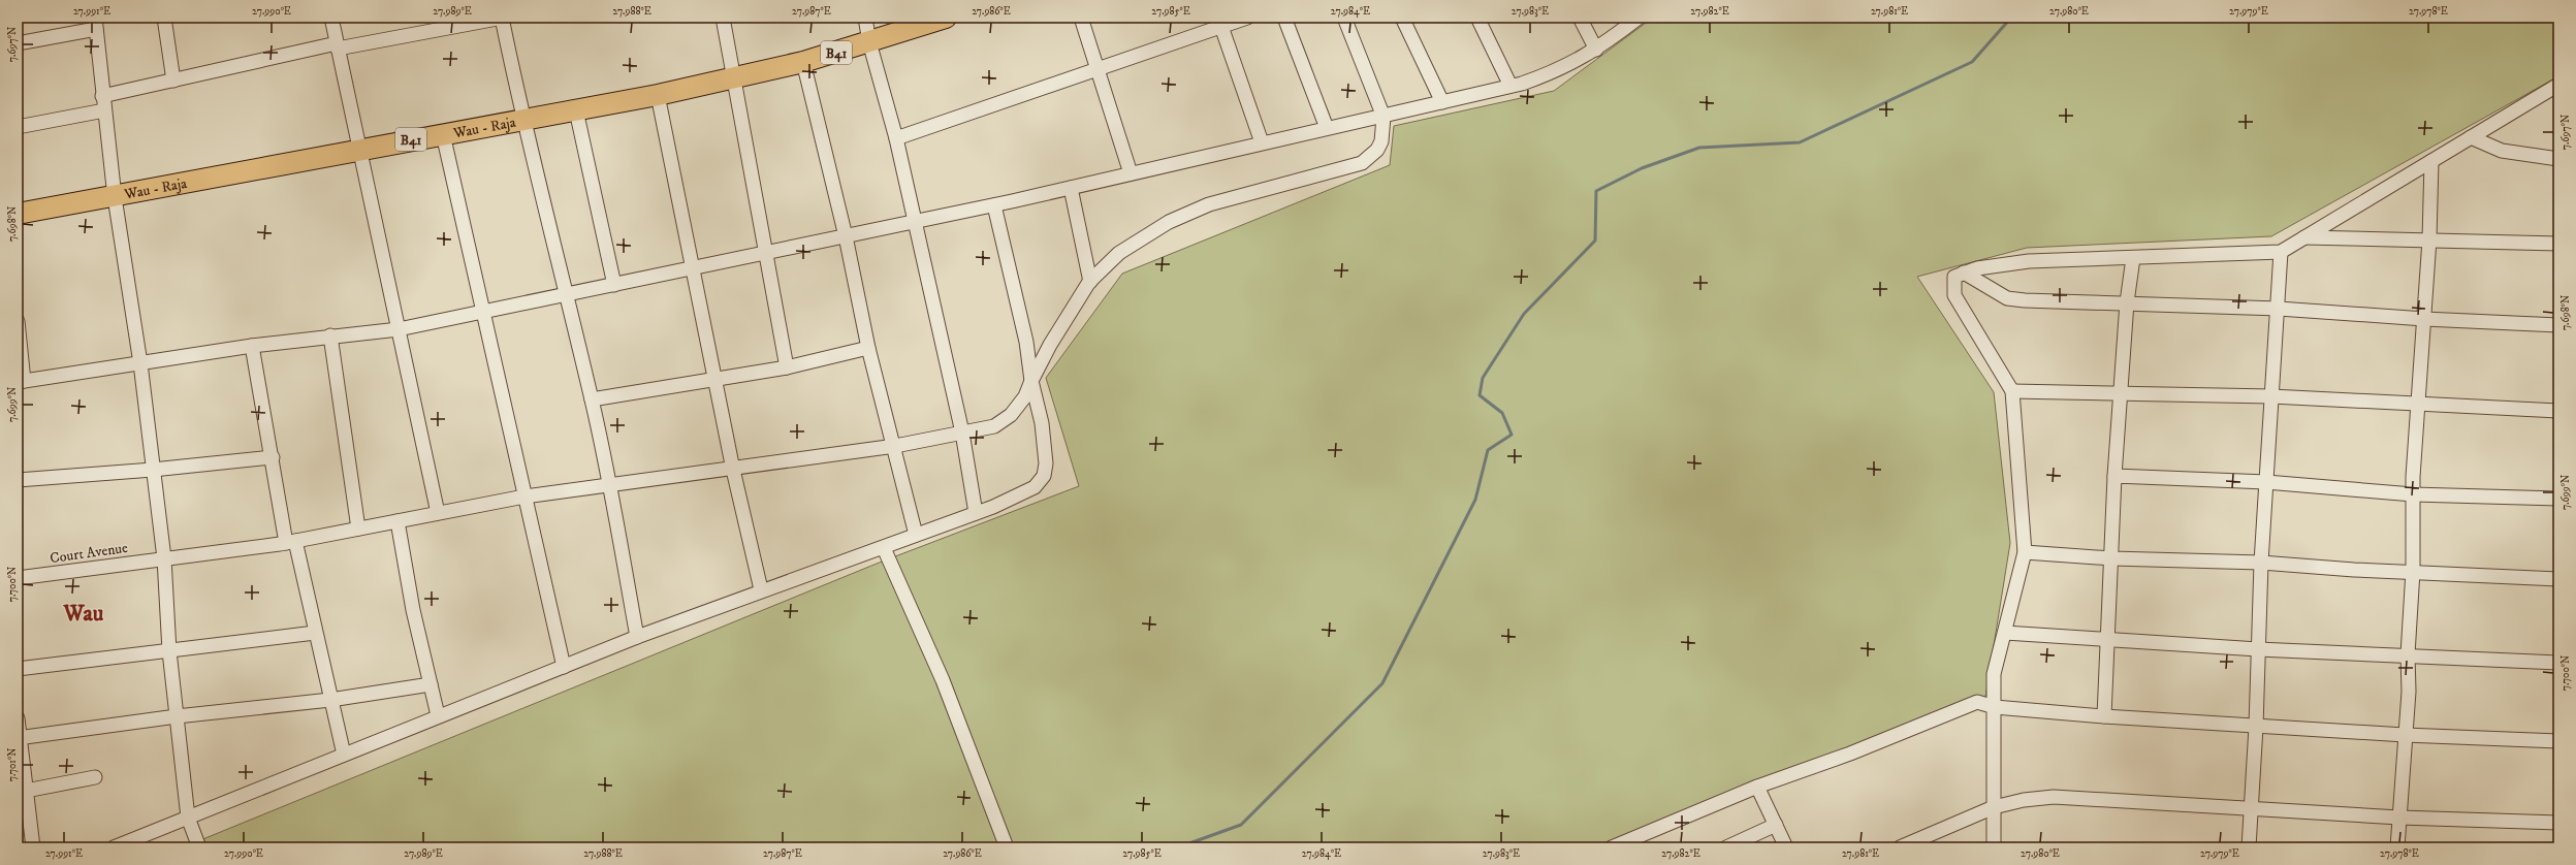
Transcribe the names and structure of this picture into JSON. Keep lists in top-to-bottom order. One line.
{"streets":{"main road":["B41","Wau - Raja"],"street":["Court Avenue"]},"districts":["Wau"],"coordinates":["27.991°E","27.990°E","27.989°E","27.988°E","27.987°E","27.986°E","27.985°E","27.984°E","27.983°E","27.982°E","27.981°E","27.980°E","27.979°E","27.978°E","7.697°N","7.698°N","7.699°N","7.700°N","7.701°N"]}
